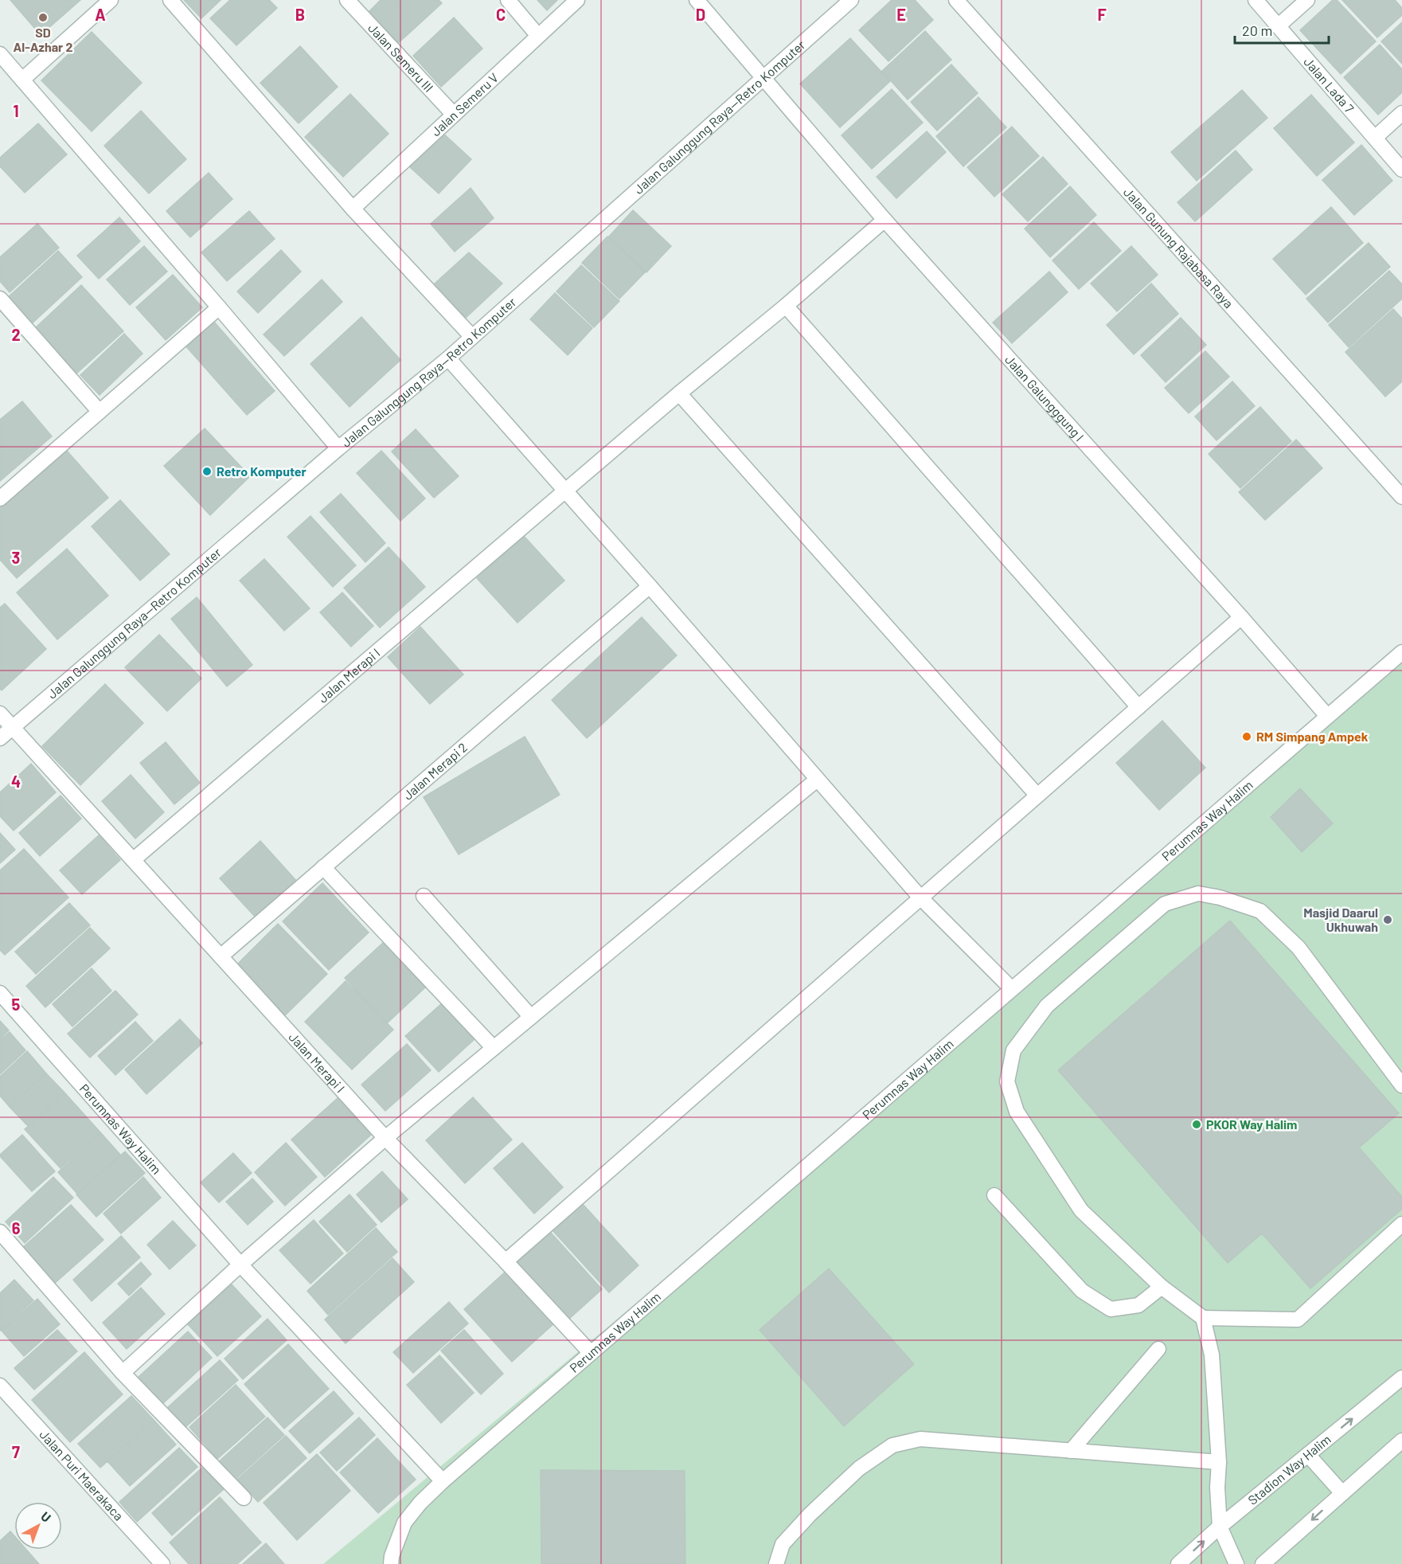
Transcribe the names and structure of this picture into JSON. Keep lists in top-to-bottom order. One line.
{"streets":{"street":["Jalan Semeru III","Jalan Lada 7","Jalan Semeru V","Jalan Galunggung Raya—Retro Komputer","Jalan Gunung Rajabasa Raya","Jalan Galungggung I","Jalan Merapi I","Jalan Merapi 2","Perumnas Way Halim","Stadion Way Halim","Jalan Puri Maerakaca"]},"crossings":[["Jalan Semeru III","Jalan Semeru V"],["Jalan Galunggung Raya—Retro Komputer","Jalan Galungggung I"],["Jalan Galunggung Raya—Retro Komputer","Jalan Merapi I"],["Jalan Galungggung I","Jalan Merapi I"],["Jalan Galungggung I","Perumnas Way Halim"],["Jalan Merapi I","Jalan Merapi 2"],["Jalan Merapi I","Perumnas Way Halim"]],"places":["SD Al-Azhar 2","Retro Komputer","RM Simpang Ampek","Masjid Daarul Ukhuwah","PKOR Way Halim"],"scale_bar":"20 m","north":"top right","grid":{"columns":["A","B","C","D","E","F"],"rows":["1","2","3","4","5","6","7"]}}
